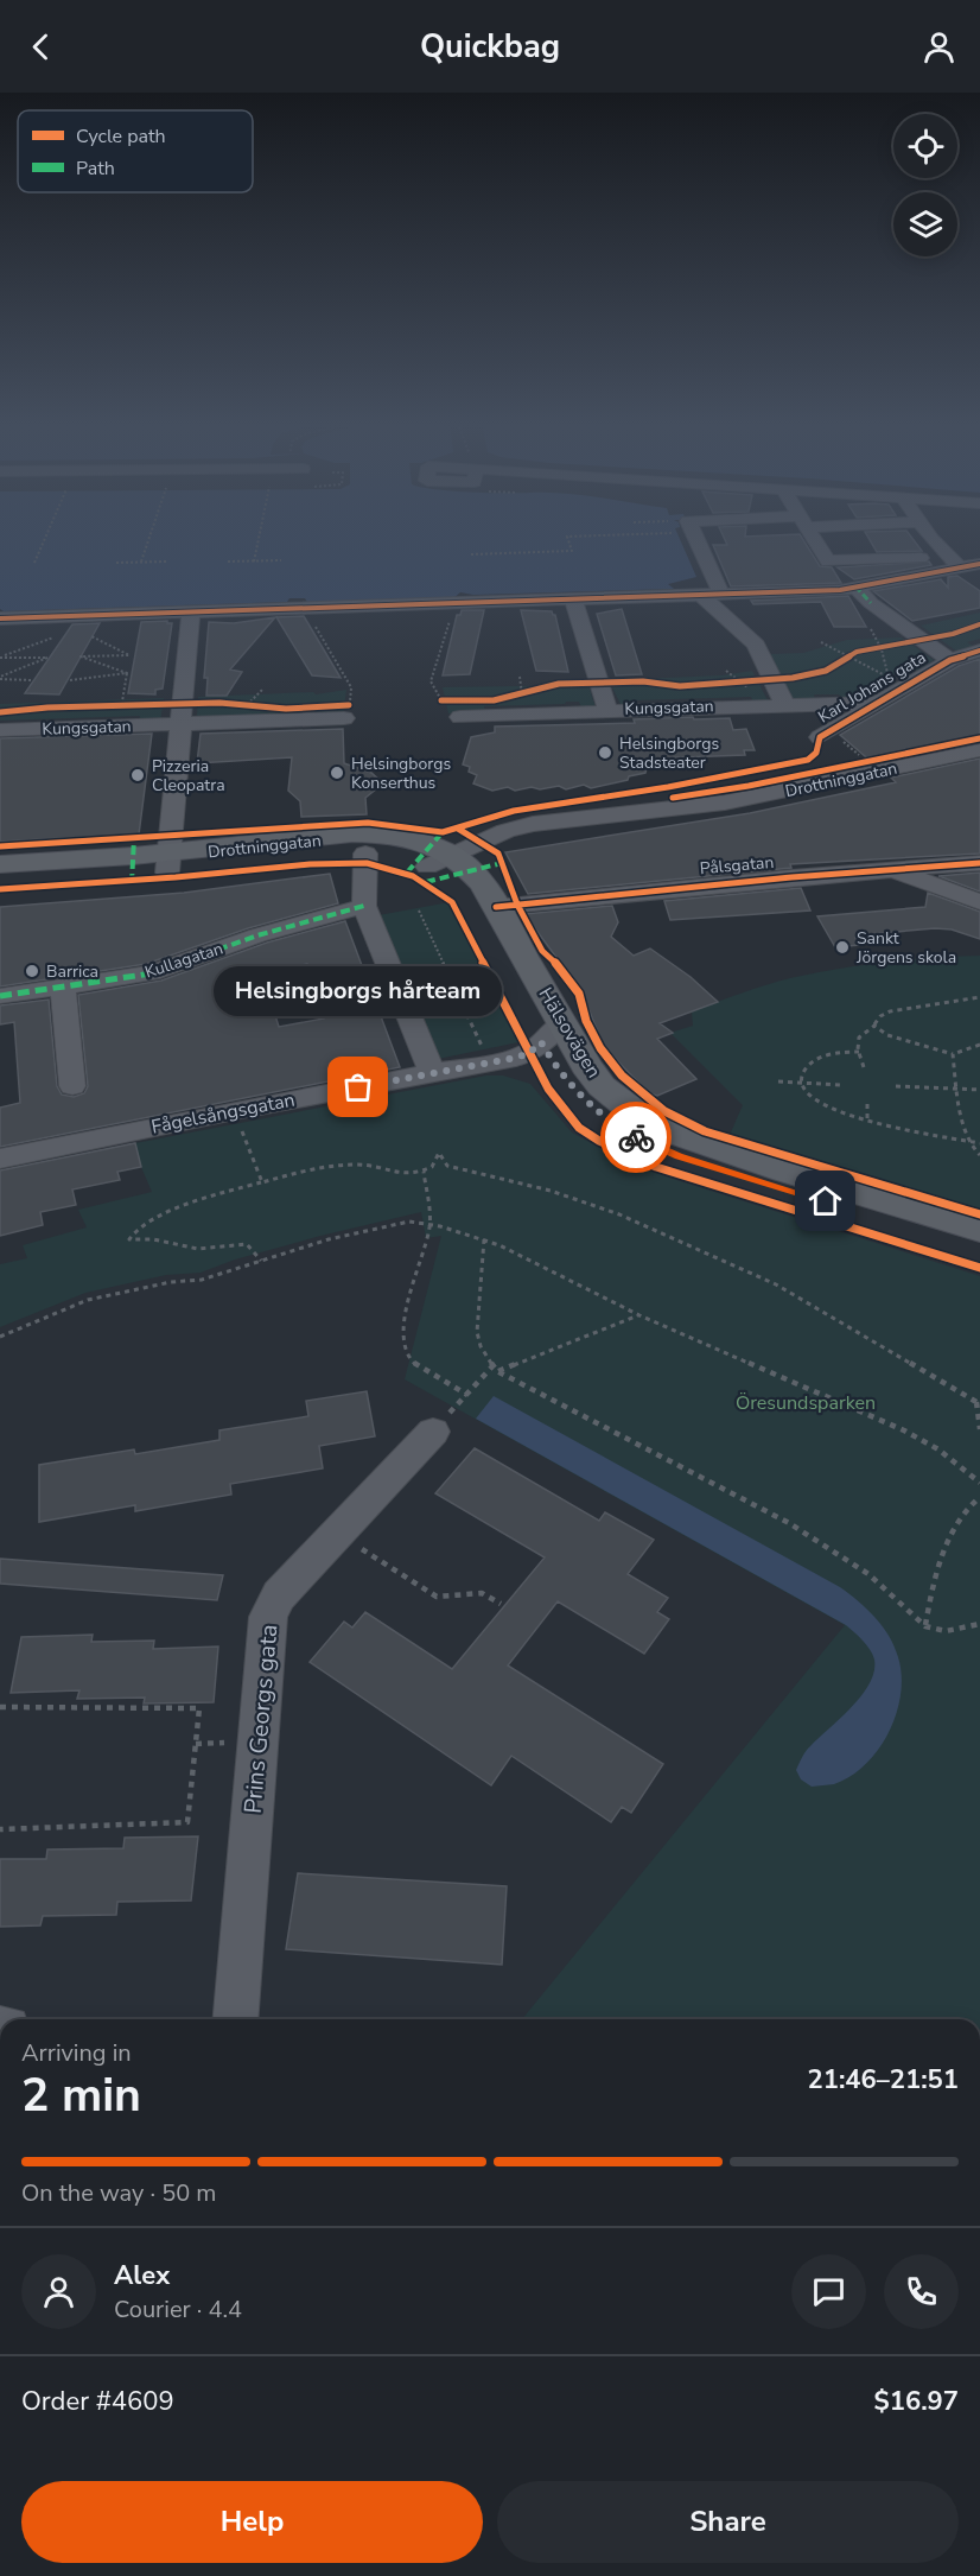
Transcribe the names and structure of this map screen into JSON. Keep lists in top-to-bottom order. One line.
{"streets":{"main road":["Drottninggatan","Hälsovägen"],"street":["Karl Johans gata","Kungsgatan","Pålsgatan","Kullagatan","Fågelsångsgatan","Prins Georgs gata"]},"crossings":[["Karl Johans gata","Kungsgatan"],["Drottninggatan","Hälsovägen"],["Pålsgatan","Hälsovägen"],["Hälsovägen","Fågelsångsgatan"]],"parks":["Öresundsparken"],"places":["Helsingborgs Stadsteater","Helsingborgs Konserthus","Pizzeria Cleopatra","Sankt Jörgens skola","Barrica","Helsingborgs hårteam"],"legend":["Cycle path","Path"],"page":{"header":"Quickbag","bubble":"Helsingborgs hårteam","heading":["2 min","Arriving in","21:46–21:51"],"panel":["Alex","Courier · 4.4","Order #4609","$16.97"],"bar":"On the way · 50 m","buttons":["Help","Share"]}}
